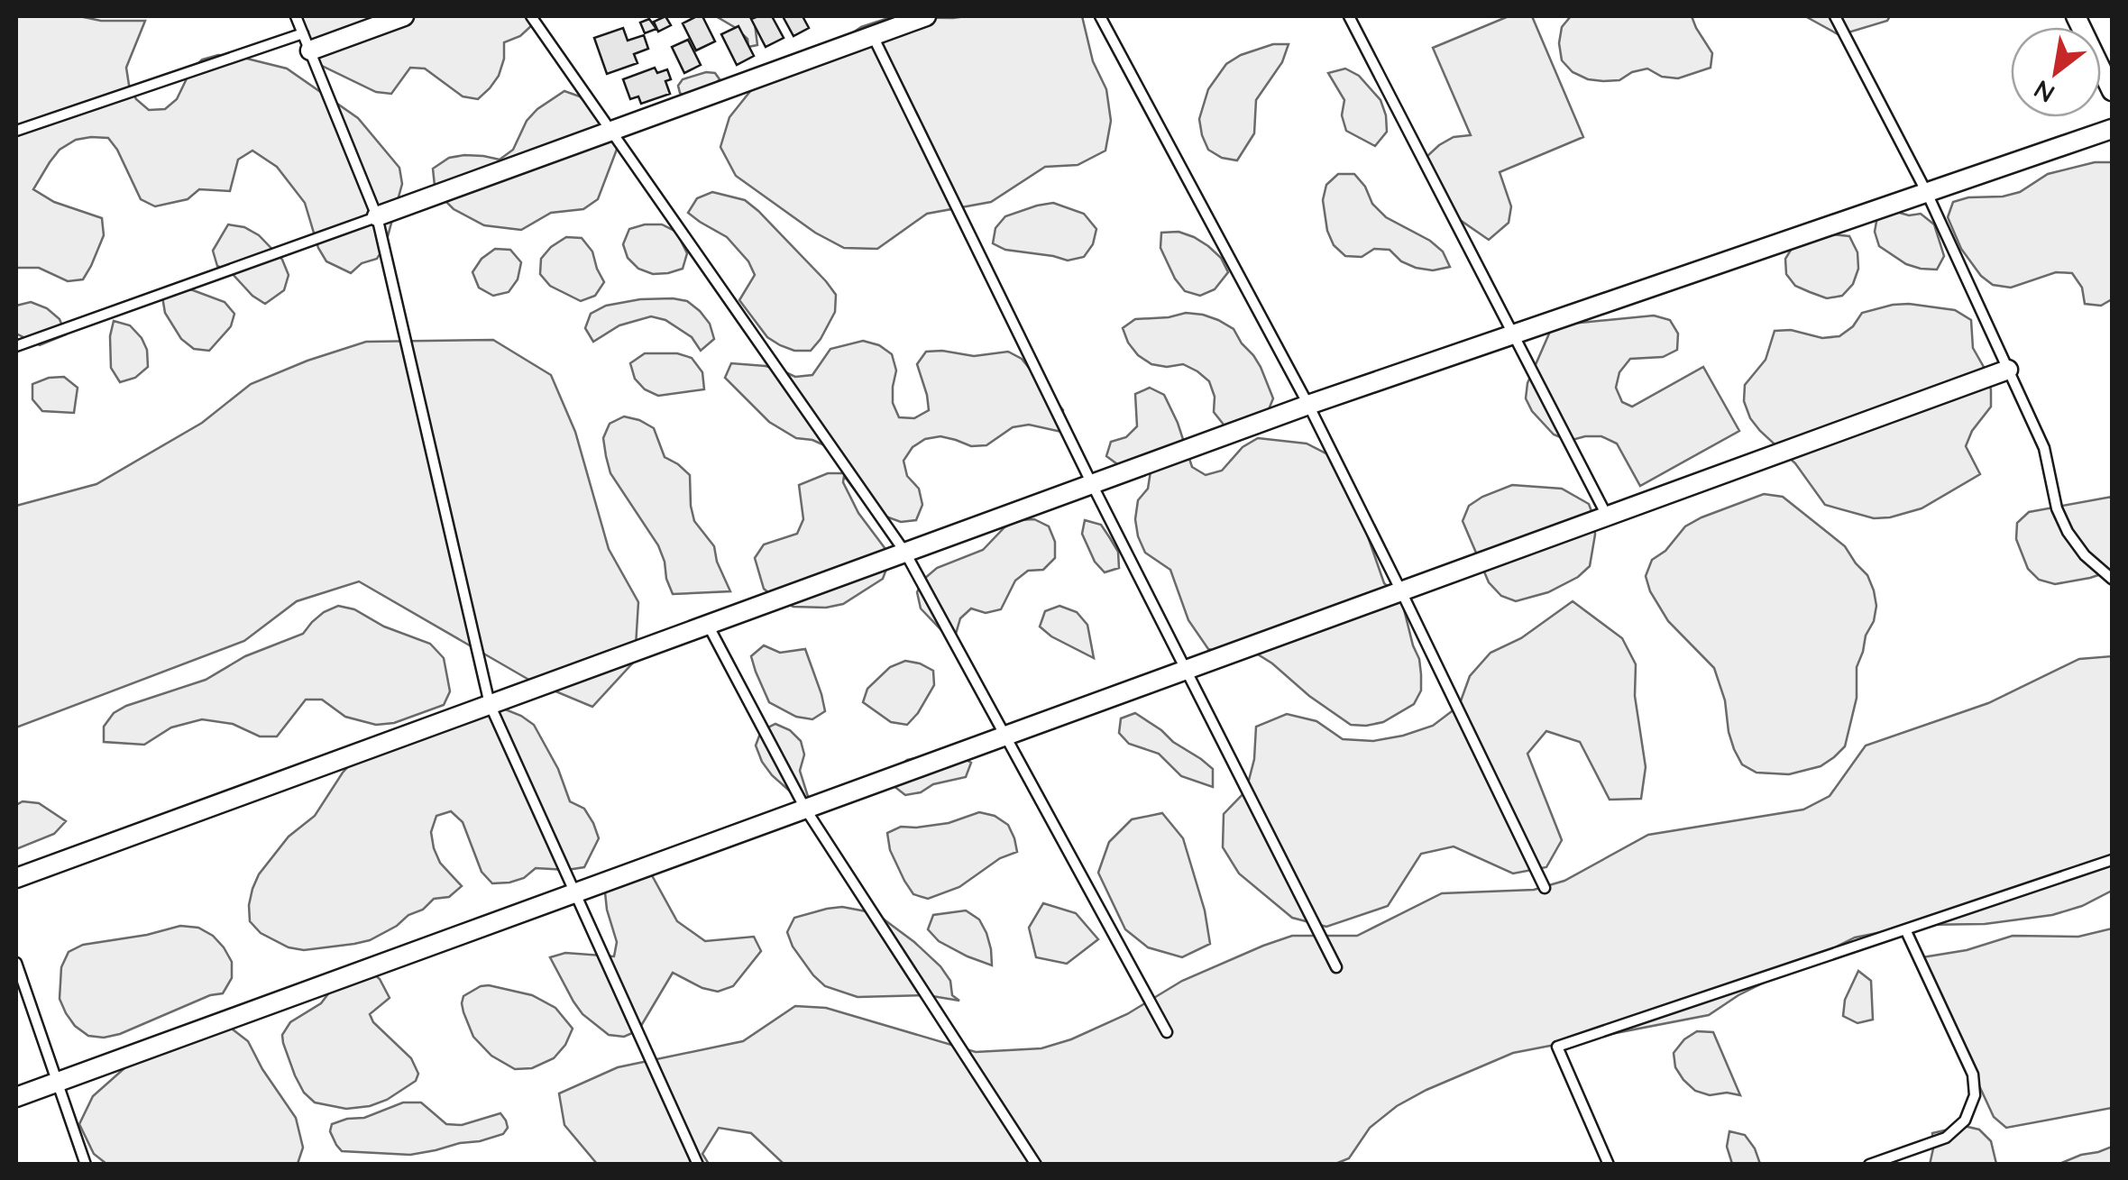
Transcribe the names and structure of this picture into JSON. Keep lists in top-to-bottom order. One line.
{"north":"bottom left"}
